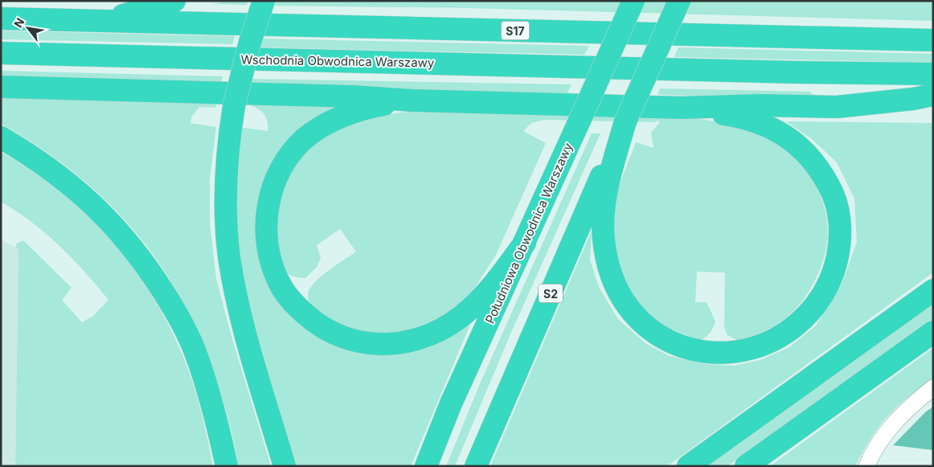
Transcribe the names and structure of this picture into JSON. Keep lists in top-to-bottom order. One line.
{"streets":{"highway":["S17","Wschodnia Obwodnica Warszawy","Południowa Obwodnica Warszawy","S2"]},"north":"top left"}
